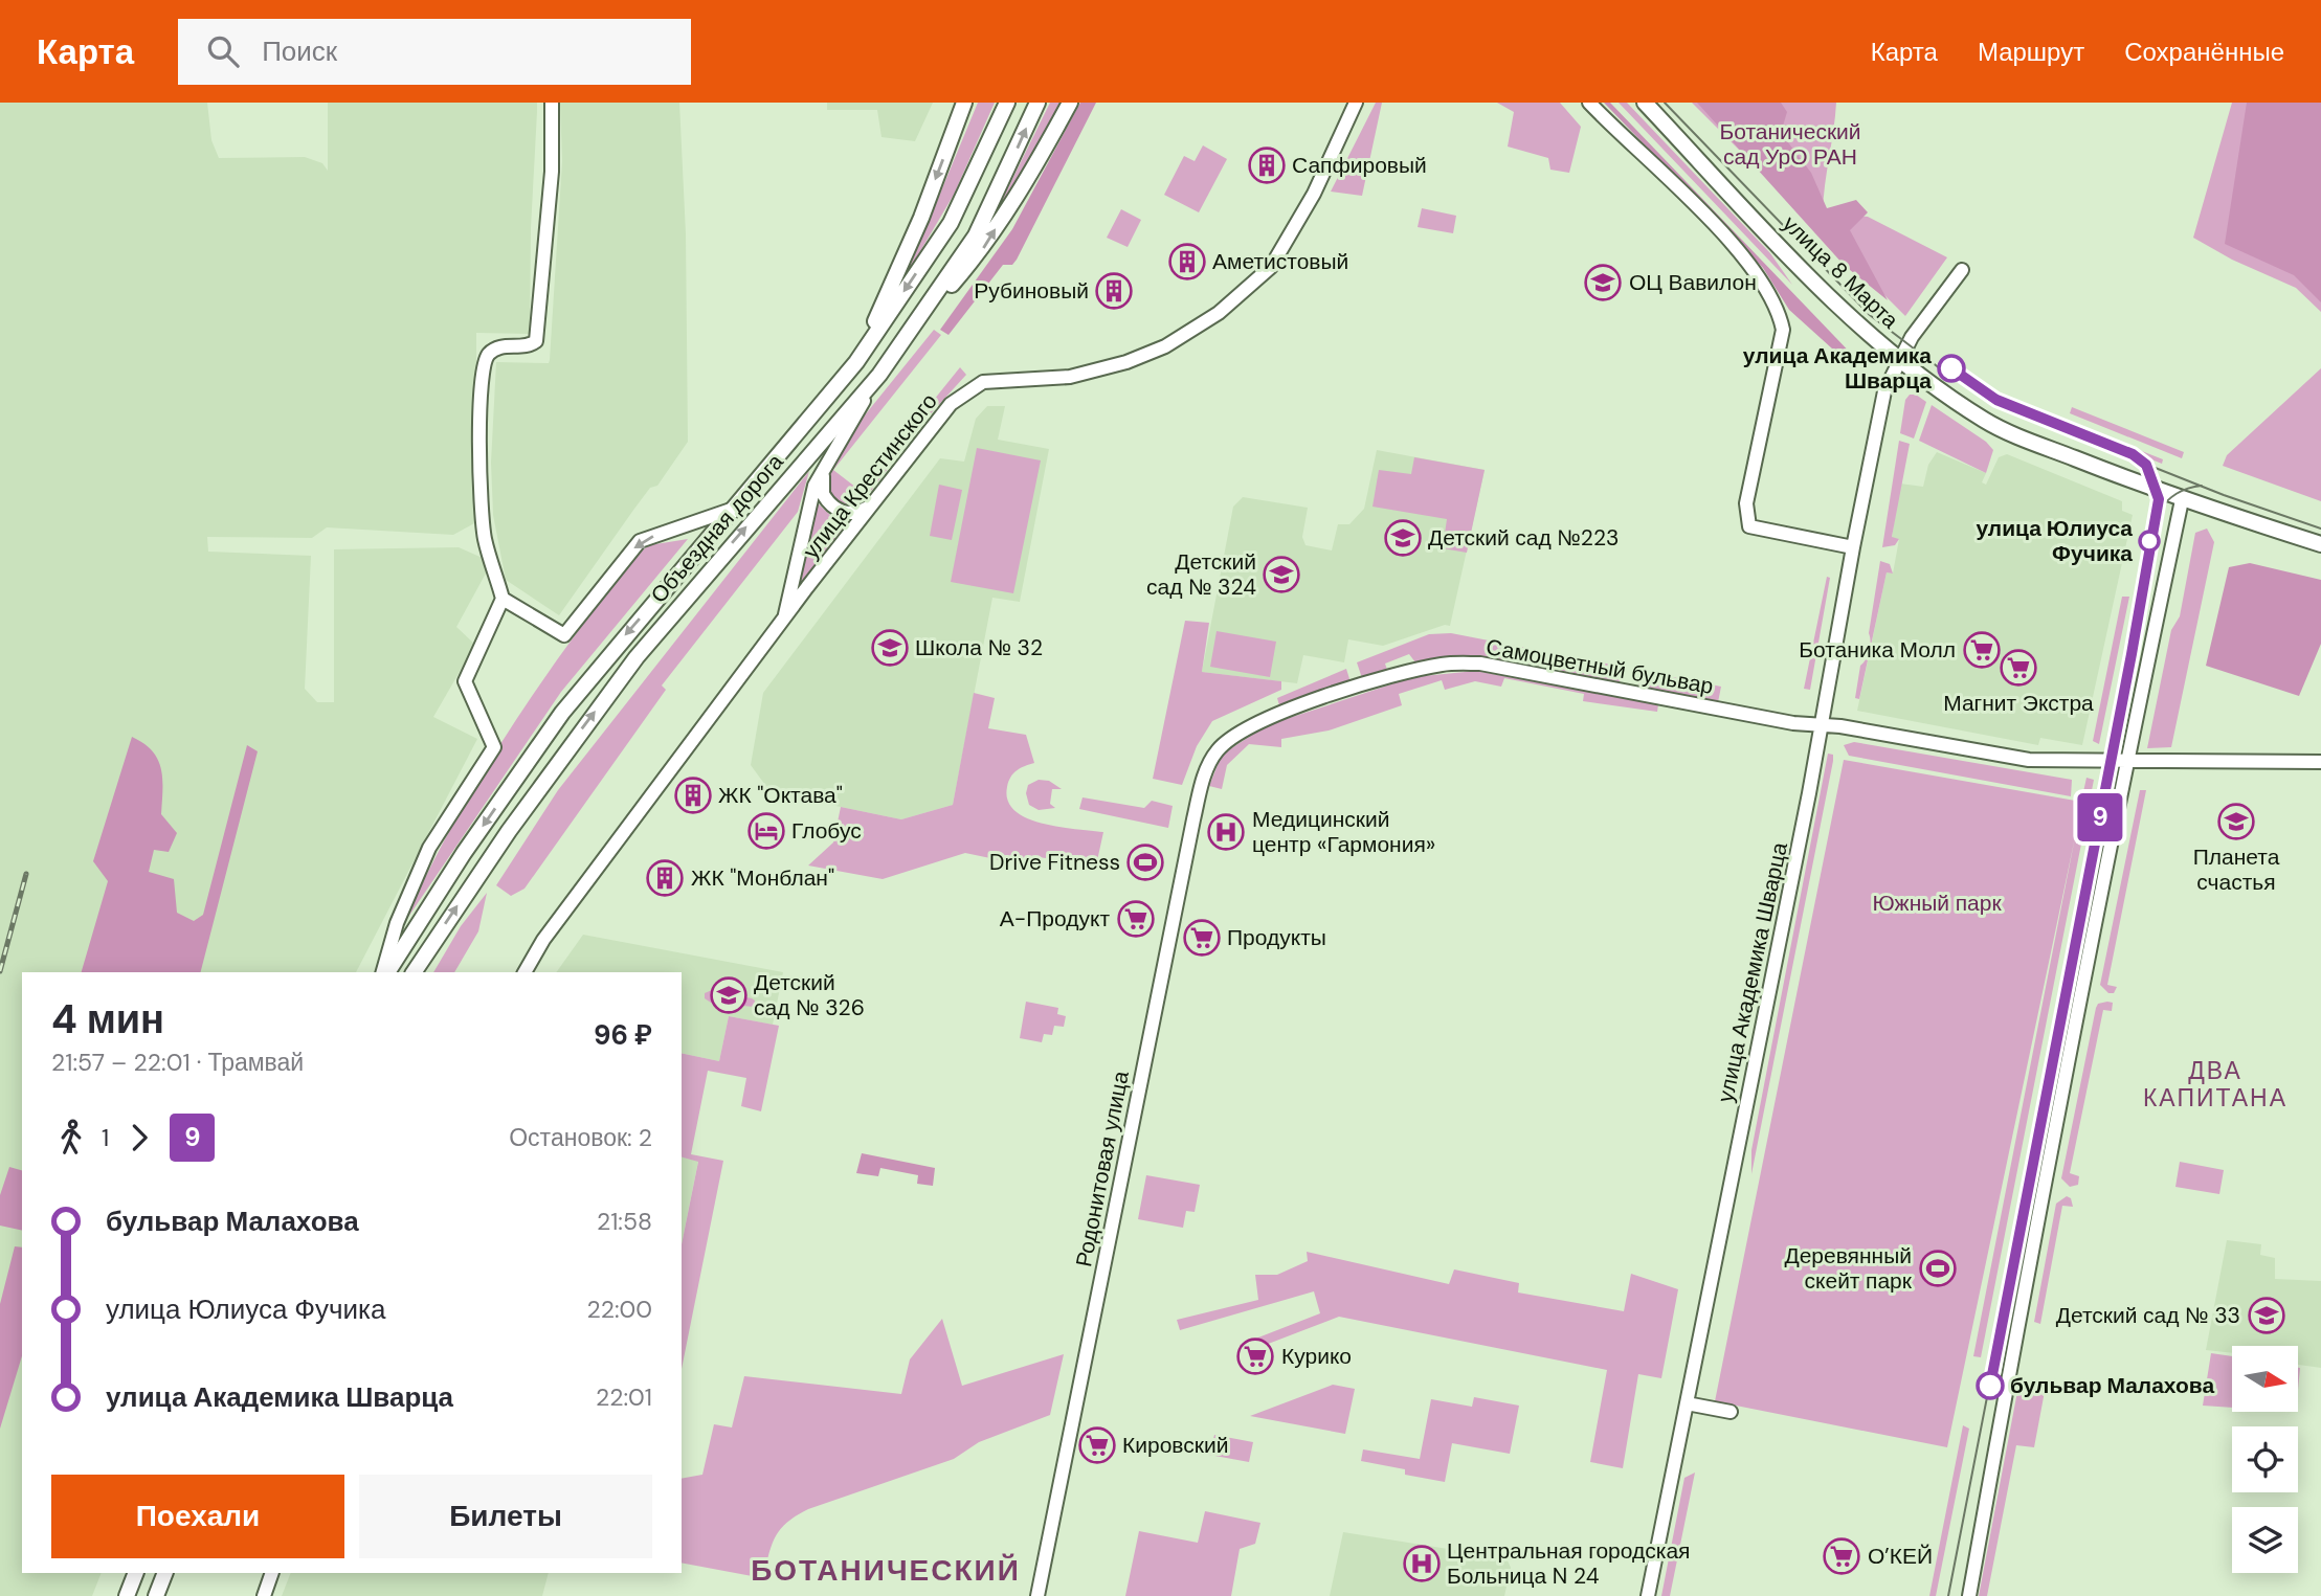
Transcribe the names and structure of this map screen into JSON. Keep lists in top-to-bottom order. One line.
{"streets":{"main road":["улица 8 Марта","Объездная дорога"],"street":["улица Крестинского","Самоцветный бульвар","улица Академика Шварца","Родонитовая улица"]},"crossings":[["улица 8 Марта","улица Академика Шварца"],["Самоцветный бульвар","улица Академика Шварца"],["Самоцветный бульвар","Родонитовая улица"]],"districts":["ДВА КАПИТАНА","БОТАНИЧЕСКИЙ"],"parks":["Ботанический сад УрО РАН","Южный парк"],"places":{"building":["Сапфировый","Аметистовый","Рубиновый","ЖК \"Октава\"","ЖК \"Монблан\""],"school or university":["ОЦ Вавилон","Детский сад №223","Детский сад № 324","Школа № 32","Планета счастья","Детский сад № 326","Детский сад № 33"],"other":["улица Академика Шварца","улица Юлиуса Фучика","бульвар Малахова"],"supermarket":["Ботаника Молл","Магнит Экстра","А-Продукт","Продукты","Курико","Кировский","О’КЕЙ"],"hotel":["Глобус"],"hospital":["Медицинский центр «Гармония»","Центральная городская Больница N 24"],"sports":["Drive Fitness","Деревянный скейт парк"]},"lines":["tram line 9"],"north":"right","page":{"header":"Карта","search":"Поиск","nav":["Карта","Маршрут","Сохранённые"],"on_map":"9","heading":["4 мин","21:57 – 22:01 · Трамвай","96 ₽"],"legs":["1","9","Остановок: 2"],"list":[{"name":"бульвар Малахова","value":"21:58"},{"name":"улица Юлиуса Фучика","value":"22:00"},{"name":"улица Академика Шварца","value":"22:01"}],"buttons":["Поехали","Билеты"]}}
